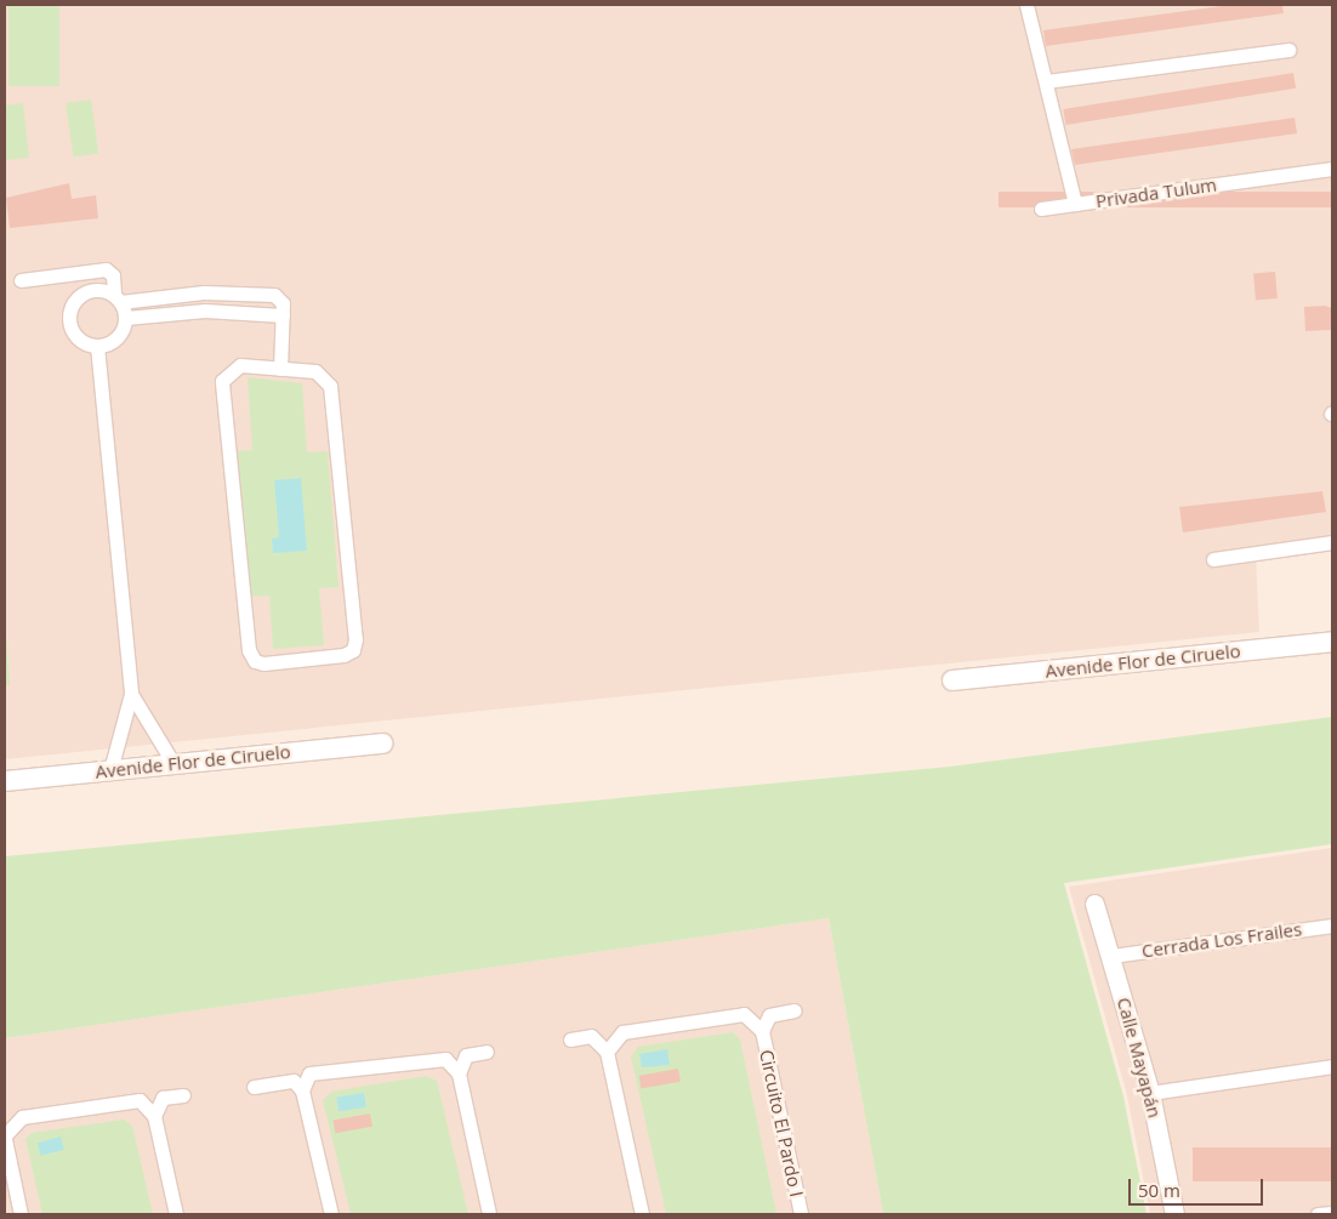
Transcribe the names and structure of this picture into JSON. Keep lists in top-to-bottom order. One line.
{"streets":{"main road":["Avenide Flor de Ciruelo"],"street":["Privada Tulum","Cerrada Los Frailes","Calle Mayapán","Circuito El Pardo I"]},"crossings":[["Cerrada Los Frailes","Calle Mayapán"]],"scale_bar":"50 m"}
